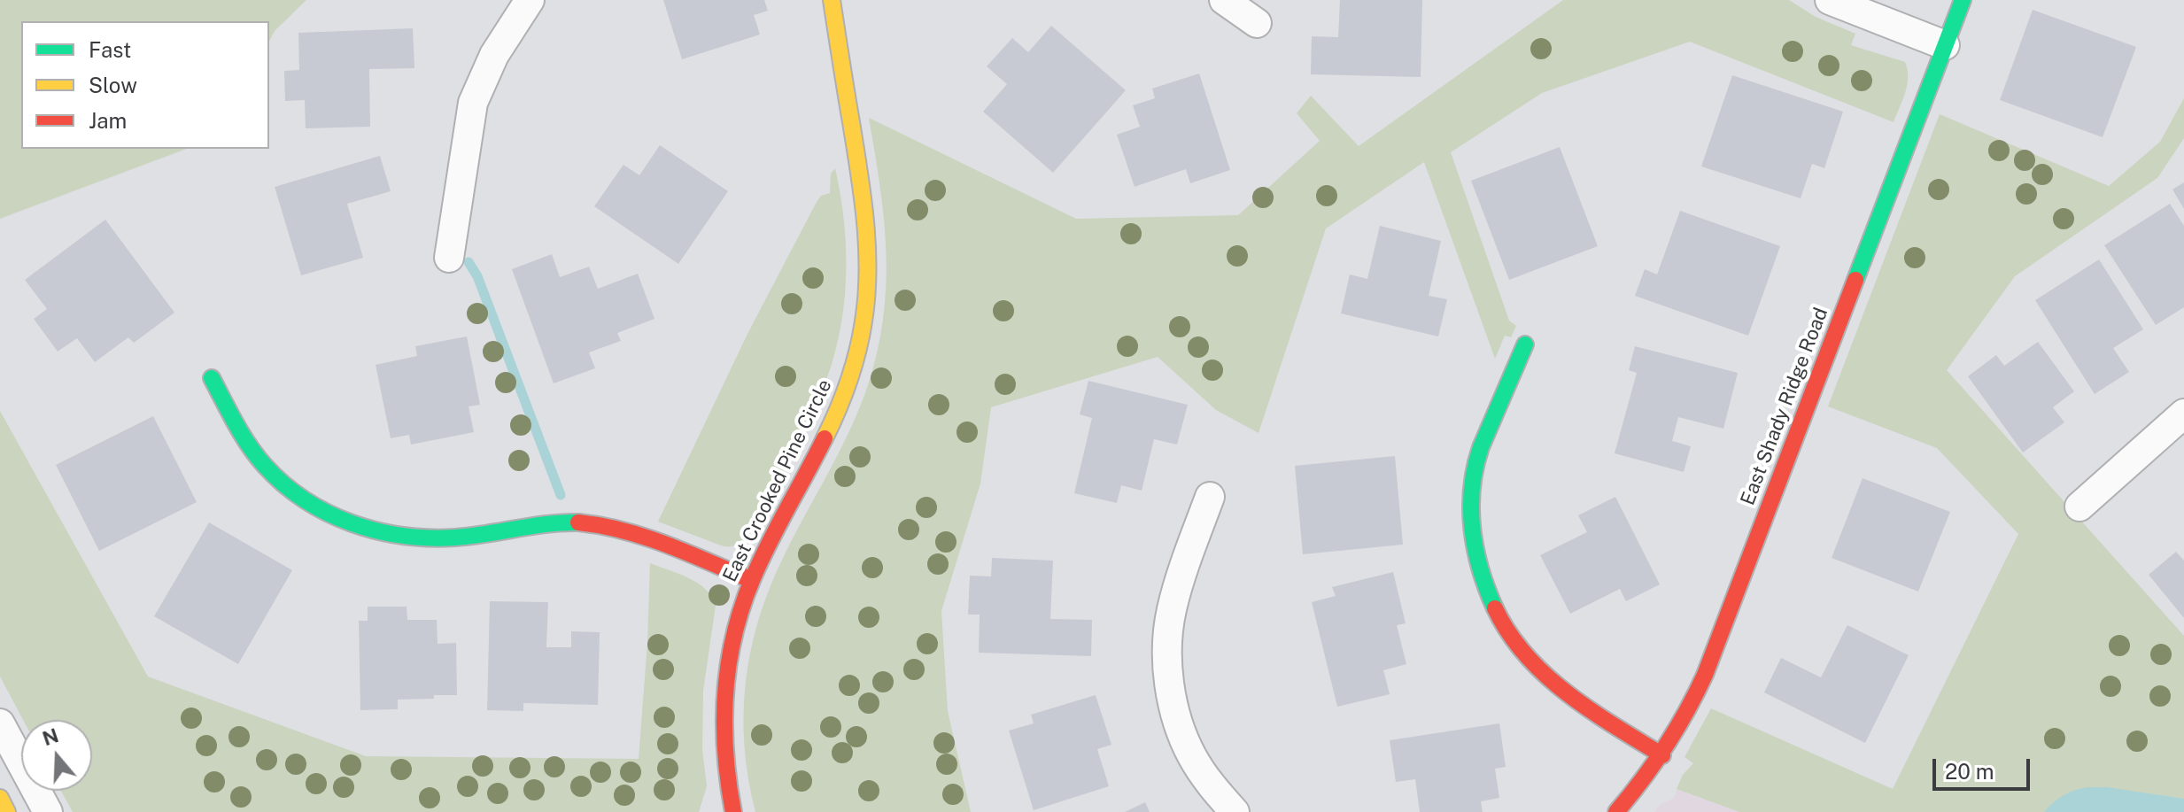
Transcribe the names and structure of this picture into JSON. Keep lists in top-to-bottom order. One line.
{"streets":{"main road":["East Shady Ridge Road","East Crooked Pine Circle"]},"legend":["Fast","Slow","Jam"],"scale_bar":"20 m","north":"top"}
